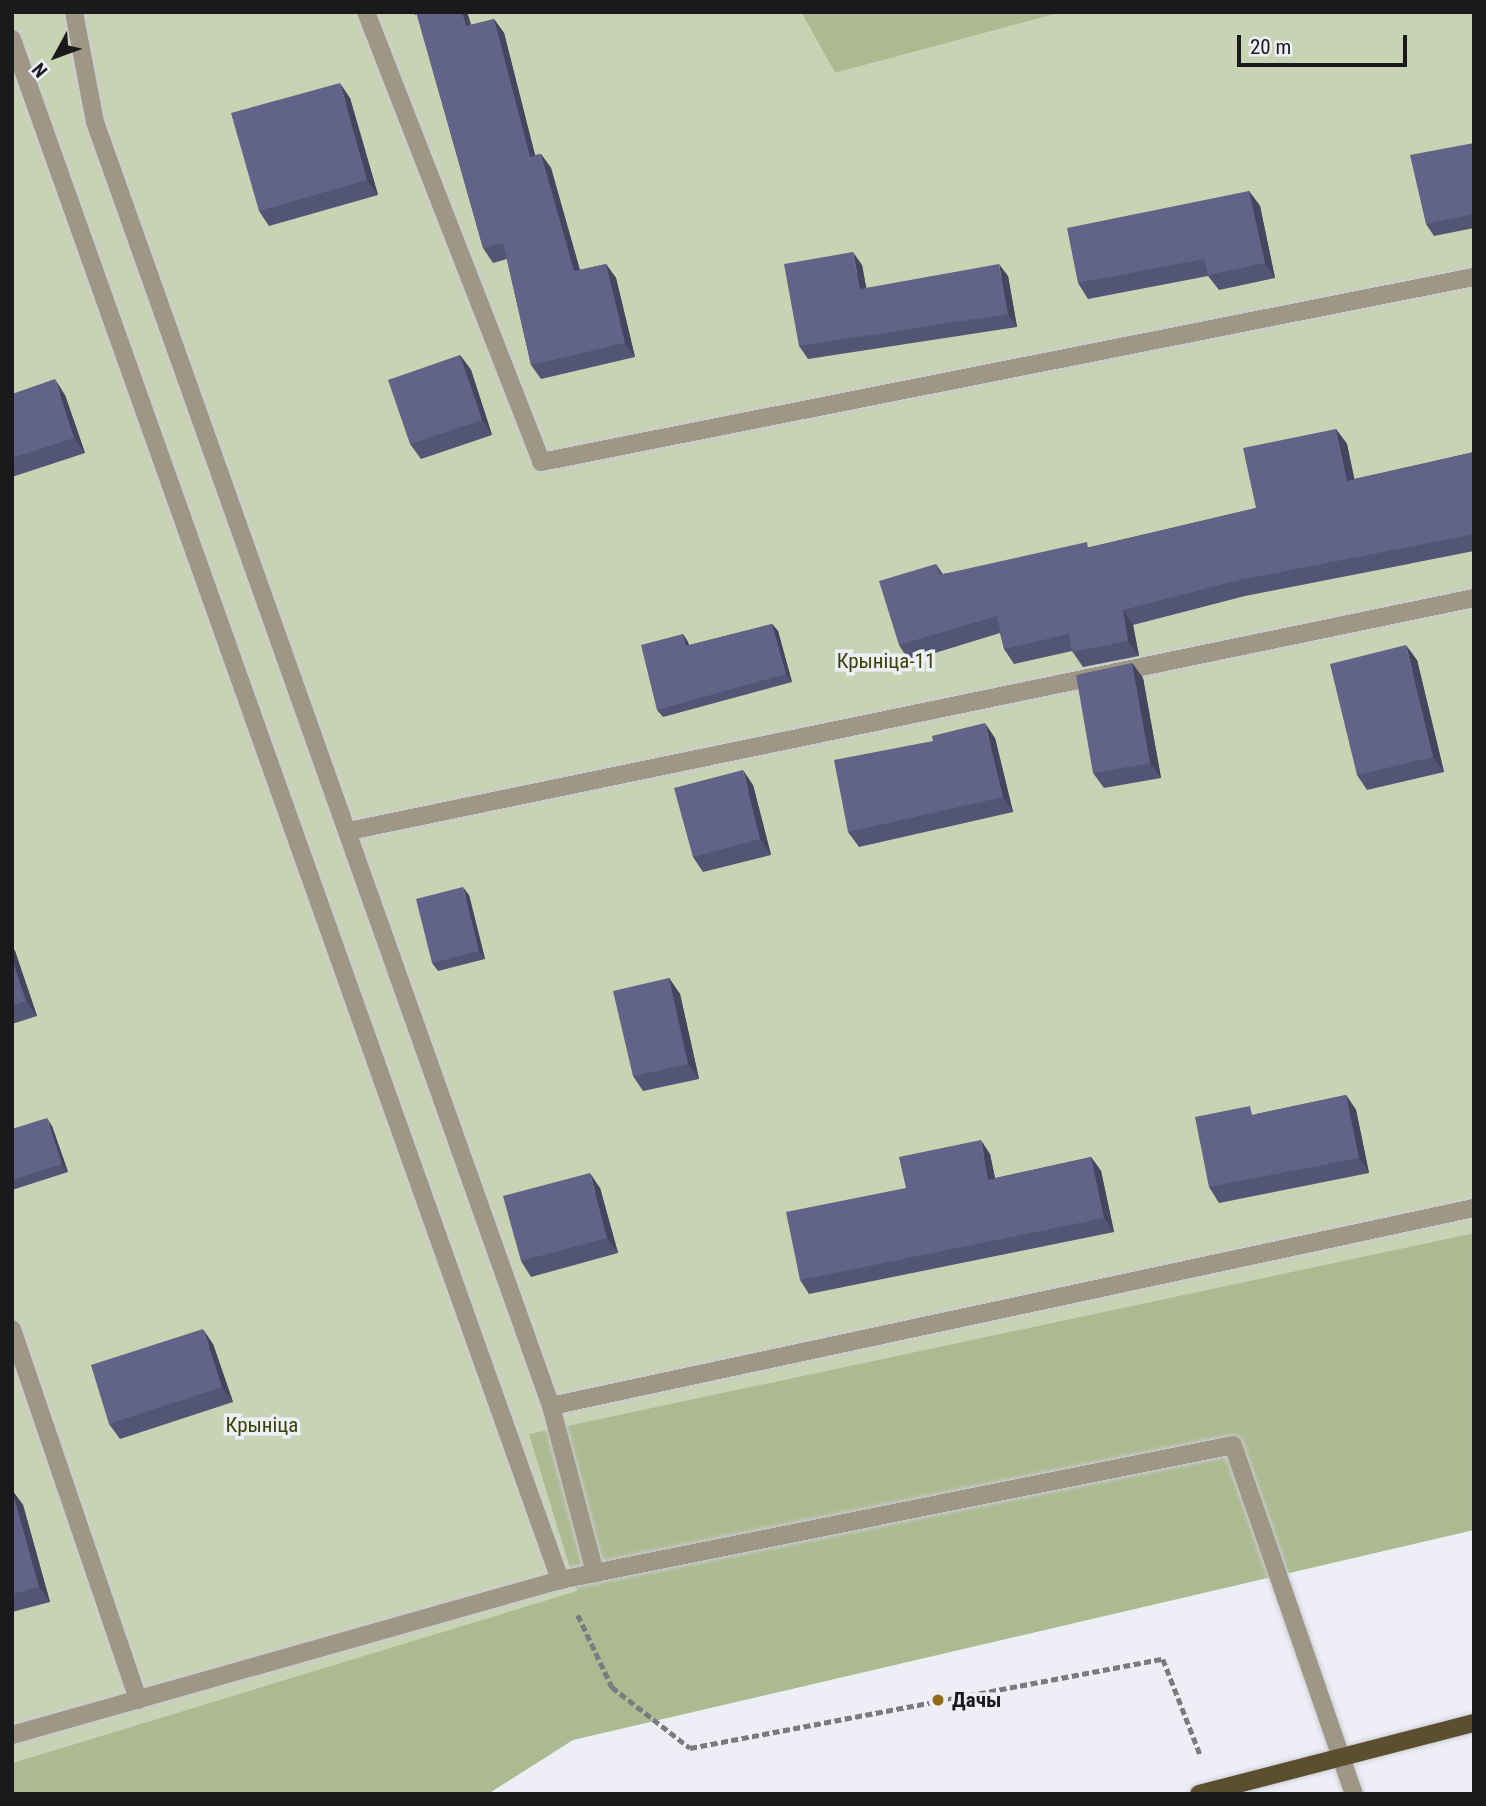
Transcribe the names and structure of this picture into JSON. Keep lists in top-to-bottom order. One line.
{"parks":["Крыніца-11","Крыніца"],"places":["Дачы"],"scale_bar":"20 m","north":"bottom left"}
